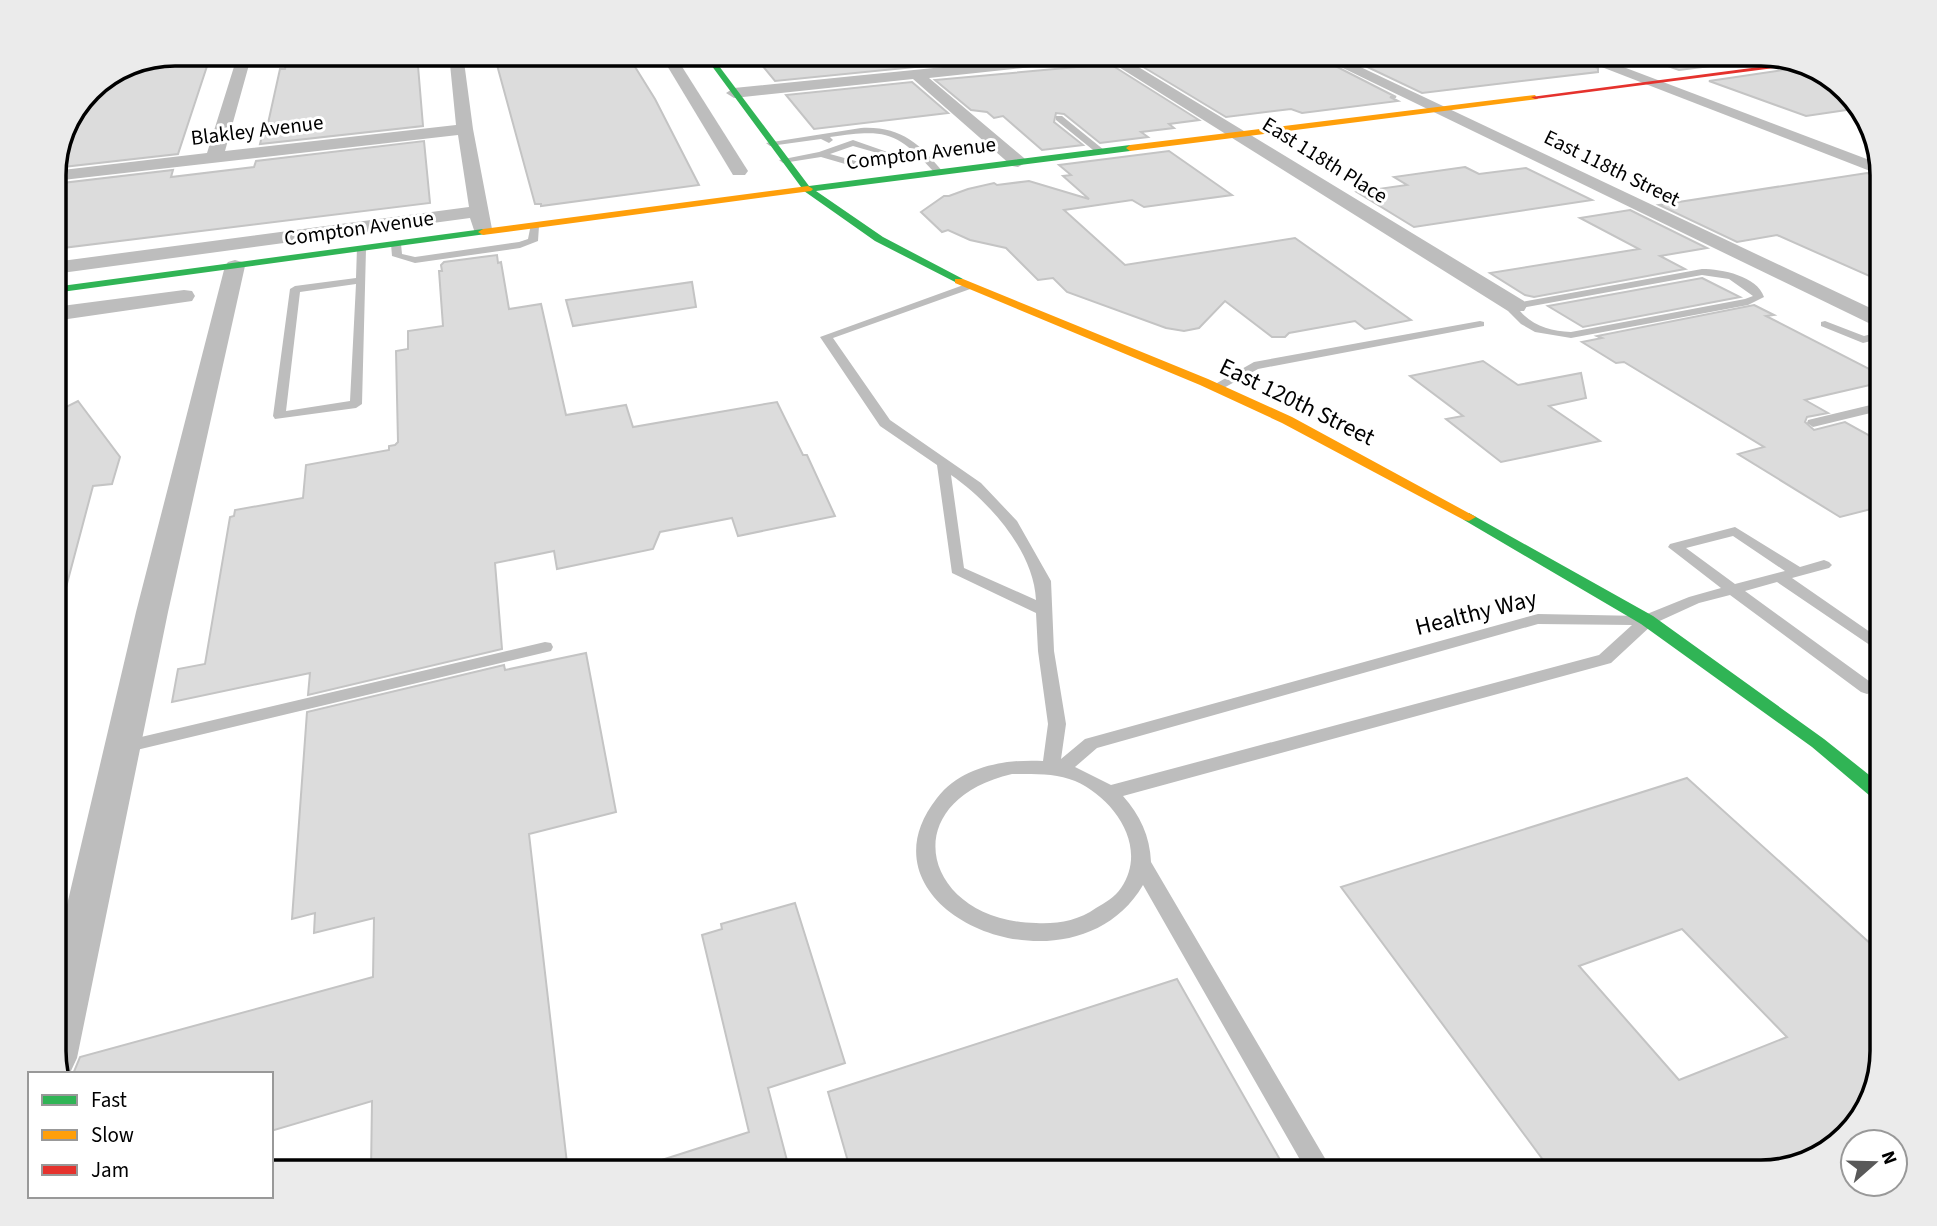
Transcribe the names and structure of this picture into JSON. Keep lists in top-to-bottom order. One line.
{"streets":{"main road":["Compton Avenue","East 120th Street"],"street":["Blakley Avenue","East 118th Place","East 118th Street"],"lane":["Healthy Way"]},"crossings":[["Compton Avenue","East 118th Place"],["Compton Avenue","East 118th Street"],["Compton Avenue","East 120th Street"],["East 120th Street","Healthy Way"]],"legend":["Fast","Slow","Jam"],"north":"right"}
